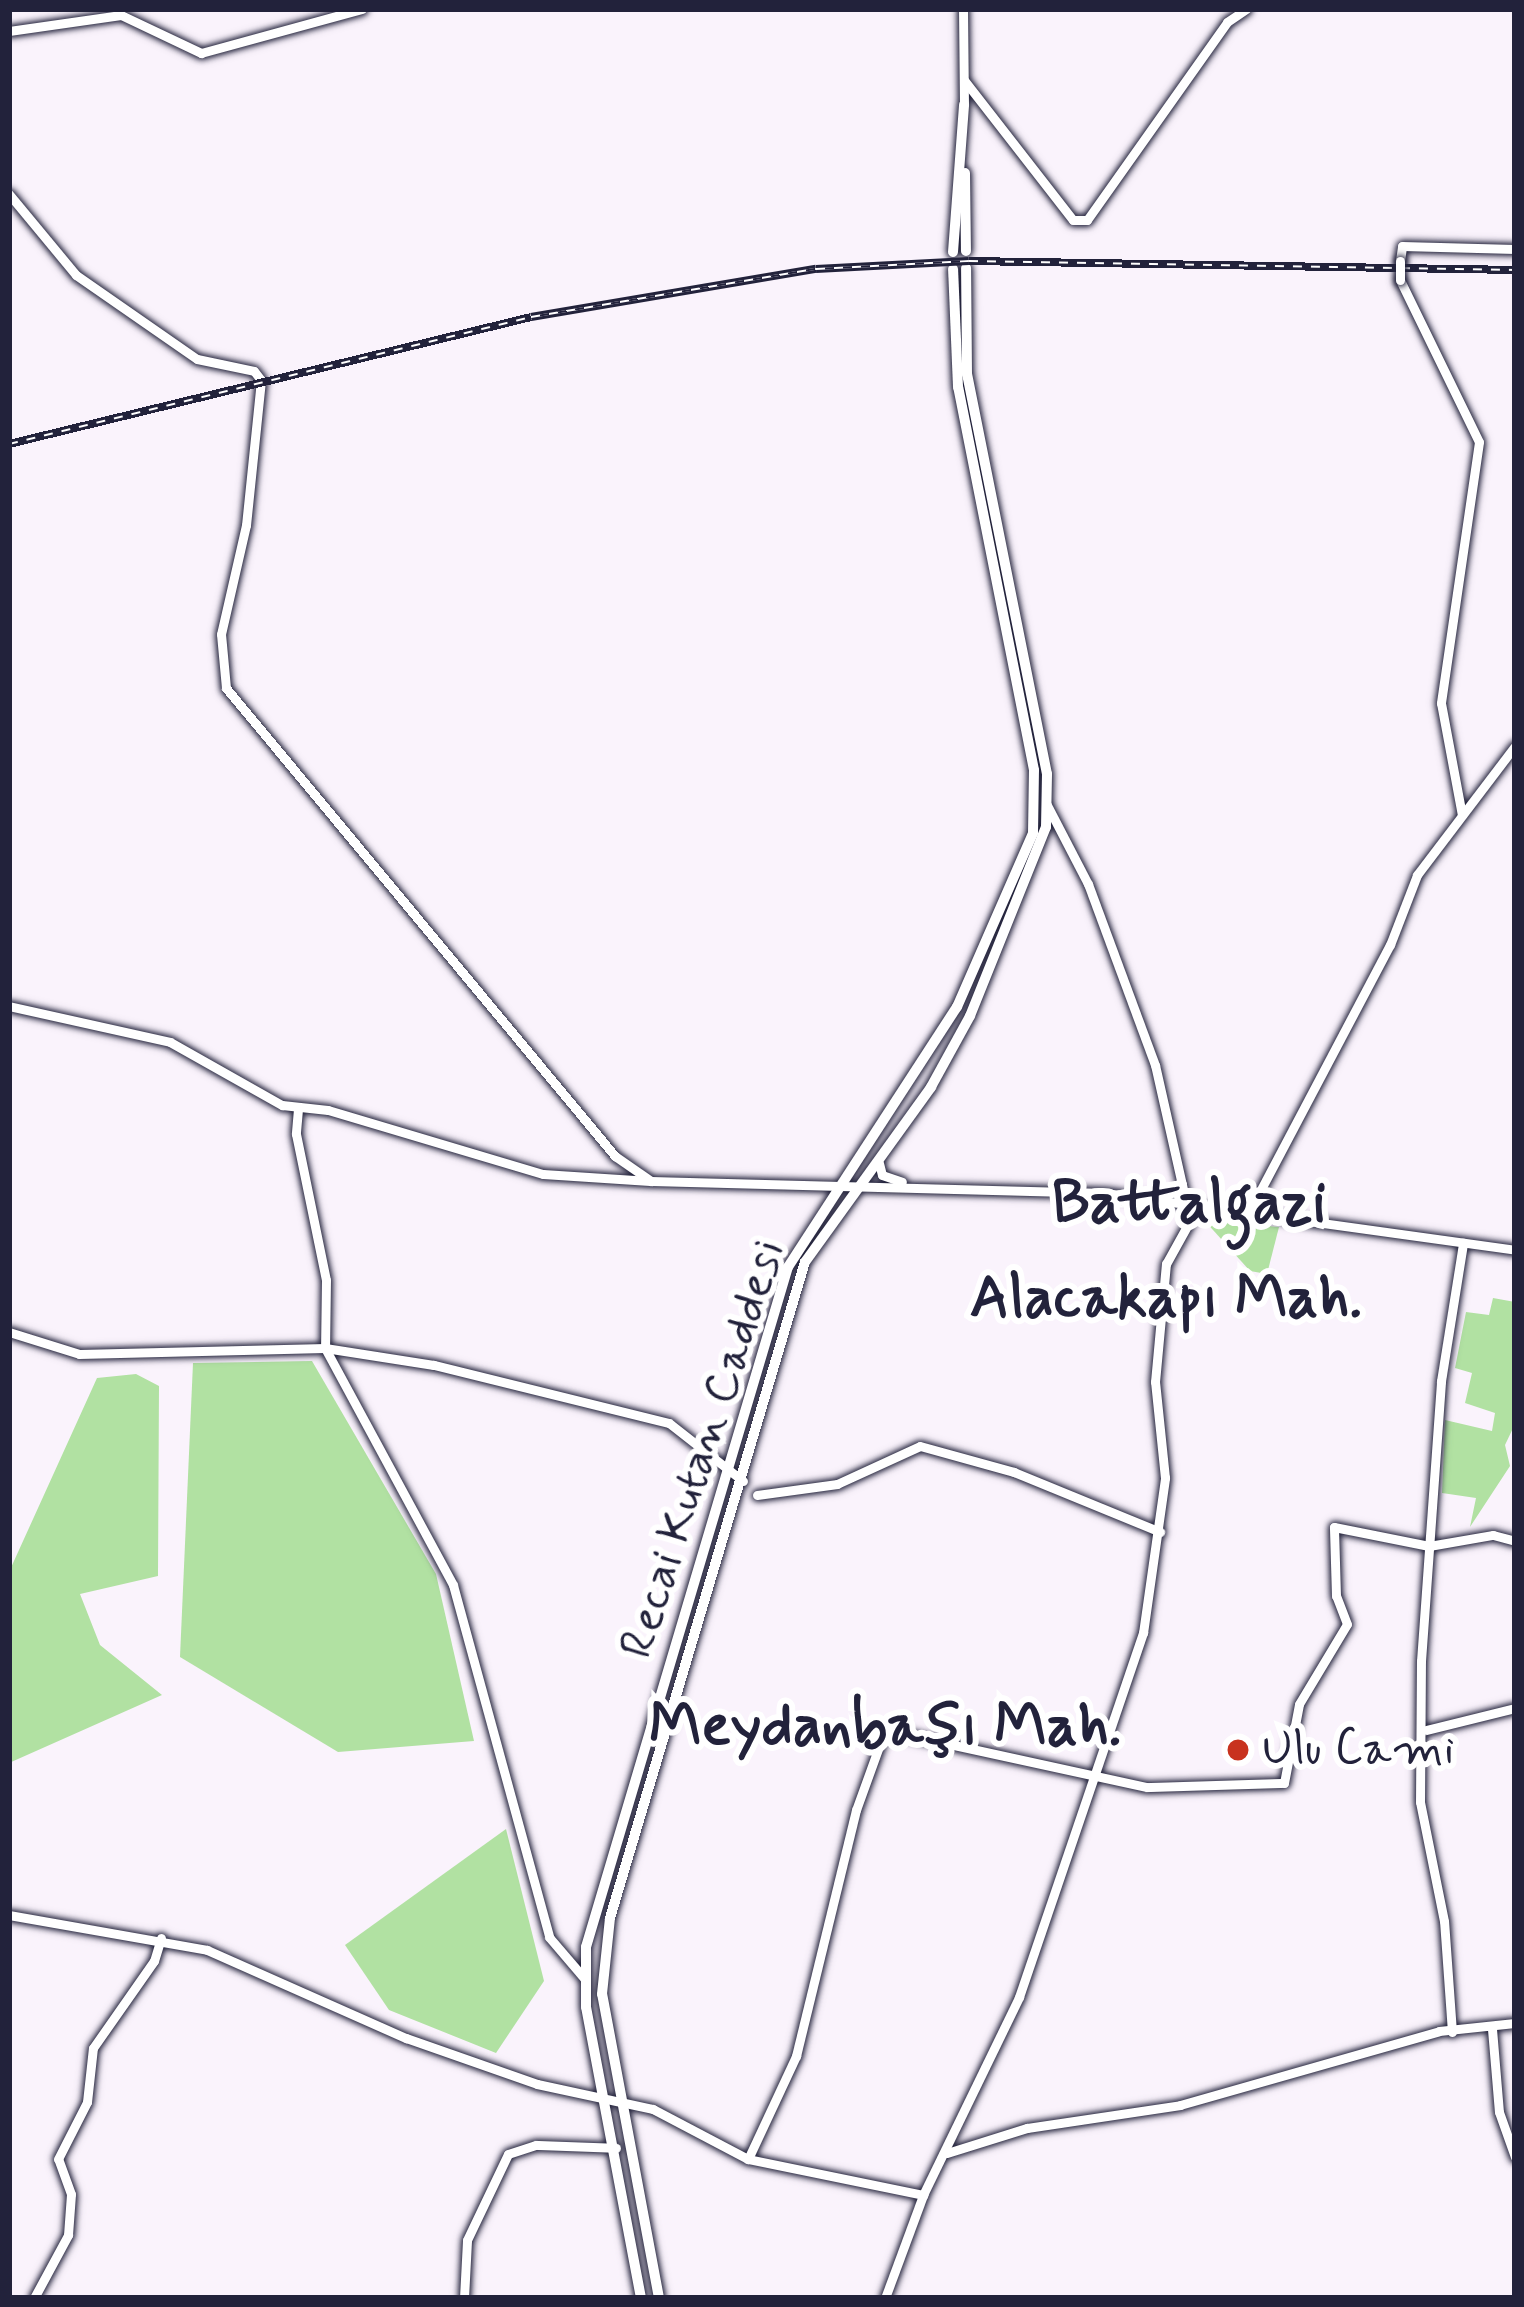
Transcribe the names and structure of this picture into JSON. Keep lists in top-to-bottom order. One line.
{"streets":{"main road":["Recai Kutan Caddesi"]},"districts":["Battalgazi","Alacakapı Mah.","Meydanbaşı Mah."],"places":["Ulu Cami"]}
